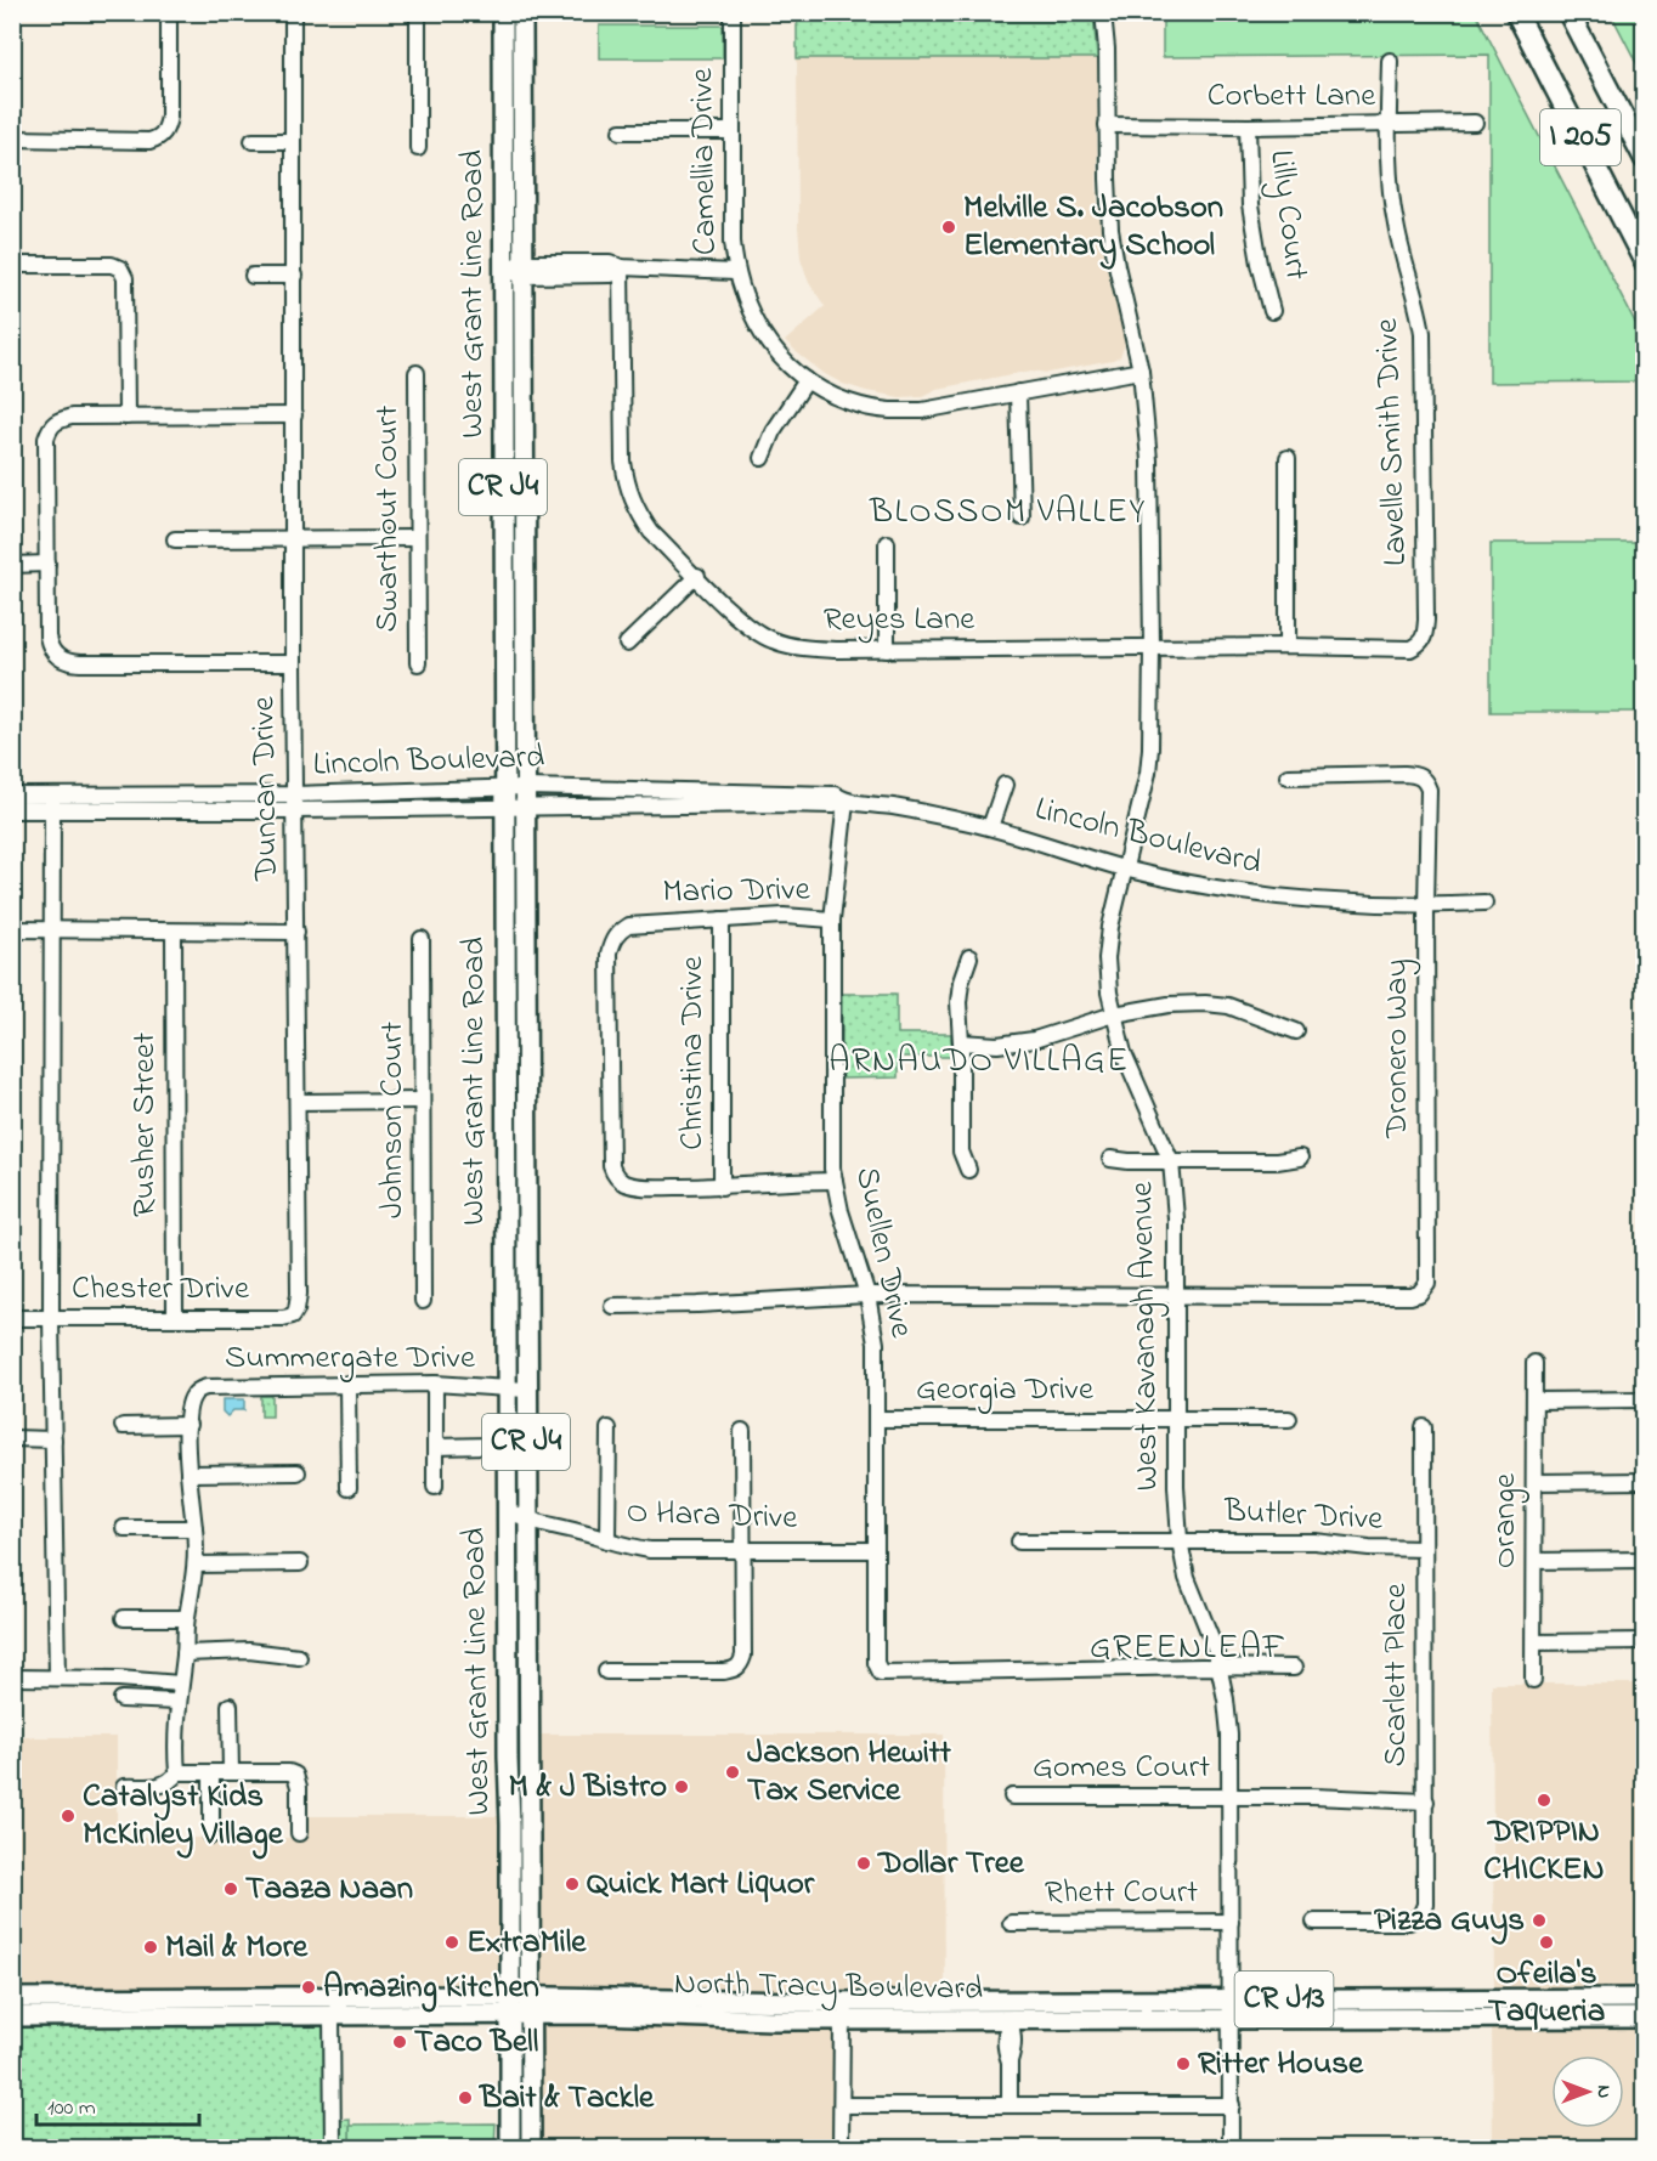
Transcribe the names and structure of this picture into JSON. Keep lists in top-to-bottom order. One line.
{"streets":{"highway":["I 205"],"main road":["West Grant Line Road","CR J4","North Tracy Boulevard","CR J13"],"street":["Corbett Lane","Camellia Drive","Lilly Court","Lavelle Smith Drive","Swarthout Court","Reyes Lane","Lincoln Boulevard","Duncan Drive","Mario Drive","Dronero Way","Christina Drive","Johnson Court","Rusher Street","Suellen Drive","Chester Drive","West Kavanagh Avenue","Summergate Drive","Georgia Drive","O Hara Drive","Butler Drive","Orange","Scarlett Place","Gomes Court","Rhett Court"]},"crossings":[["Corbett Lane","Lilly Court"],["Corbett Lane","Lavelle Smith Drive"],["Corbett Lane","West Kavanagh Avenue"],["Camellia Drive","West Kavanagh Avenue"],["West Grant Line Road","Lincoln Boulevard"],["West Grant Line Road","Summergate Drive"],["West Grant Line Road","O Hara Drive"],["West Grant Line Road","North Tracy Boulevard"],["Lavelle Smith Drive","Reyes Lane"],["Reyes Lane","West Kavanagh Avenue"],["Lincoln Boulevard","Duncan Drive"],["Lincoln Boulevard","Dronero Way"],["Lincoln Boulevard","Suellen Drive"],["Lincoln Boulevard","West Kavanagh Avenue"],["Duncan Drive","Chester Drive"],["Mario Drive","Christina Drive"],["Mario Drive","Suellen Drive"],["Dronero Way","West Kavanagh Avenue"],["Rusher Street","Chester Drive"],["Suellen Drive","West Kavanagh Avenue"],["Suellen Drive","Georgia Drive"],["Suellen Drive","O Hara Drive"],["West Kavanagh Avenue","Georgia Drive"],["West Kavanagh Avenue","Butler Drive"],["West Kavanagh Avenue","Gomes Court"],["West Kavanagh Avenue","Rhett Court"],["West Kavanagh Avenue","North Tracy Boulevard"],["Butler Drive","Scarlett Place"],["Scarlett Place","Gomes Court"]],"districts":["BLOSSOM VALLEY","ARNAUDO VILLAGE","GREENLEAF"],"places":["Melville S. Jacobson Elementary School","Jackson Hewitt Tax Service","M & J Bistro","DRIPPIN CHICKEN","Catalyst Kids McKinley Village","Dollar Tree","Quick Mart Liquor","Taaza Naan","Pizza Guys","ExtraMile","Ofeila's Taqueria","Mail & More","Amazing Kitchen","Taco Bell","Ritter House","Bait & Tackle"],"scale_bar":"100 m","north":"right"}
